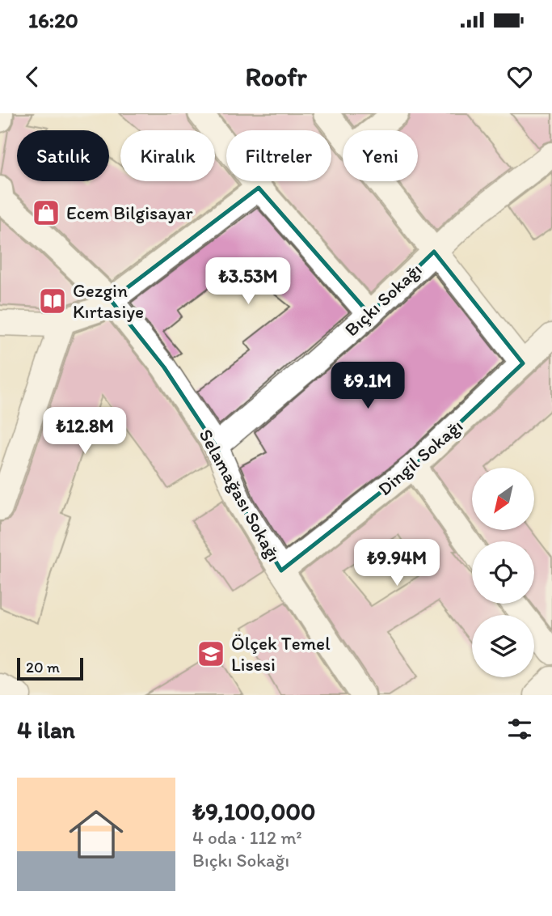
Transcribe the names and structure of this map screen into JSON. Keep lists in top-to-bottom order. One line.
{"streets":{"street":["Bıçkı Sokağı","Dingil Sokağı","Selamağası Sokağı"]},"crossings":[["Bıçkı Sokağı","Selamağası Sokağı"],["Dingil Sokağı","Selamağası Sokağı"]],"places":{"shop":["Ecem Bilgisayar"],"library":["Gezgin Kırtasiye"],"school or university":["Ölçek Temel Lisesi"]},"scale_bar":"20 m","north":"bottom left","page":{"status":"16:20","header":"Roofr","chip":["Satılık","Kiralık","Filtreler","Yeni"],"price":["₺3.53M","₺9.1M","₺12.8M","₺9.94M"],"scale":"20 m","heading":"4 ilan","list":[{"name":"₺9,100,000","note":"4 oda · 112 m² · Bıçkı Sokağı"}]}}
